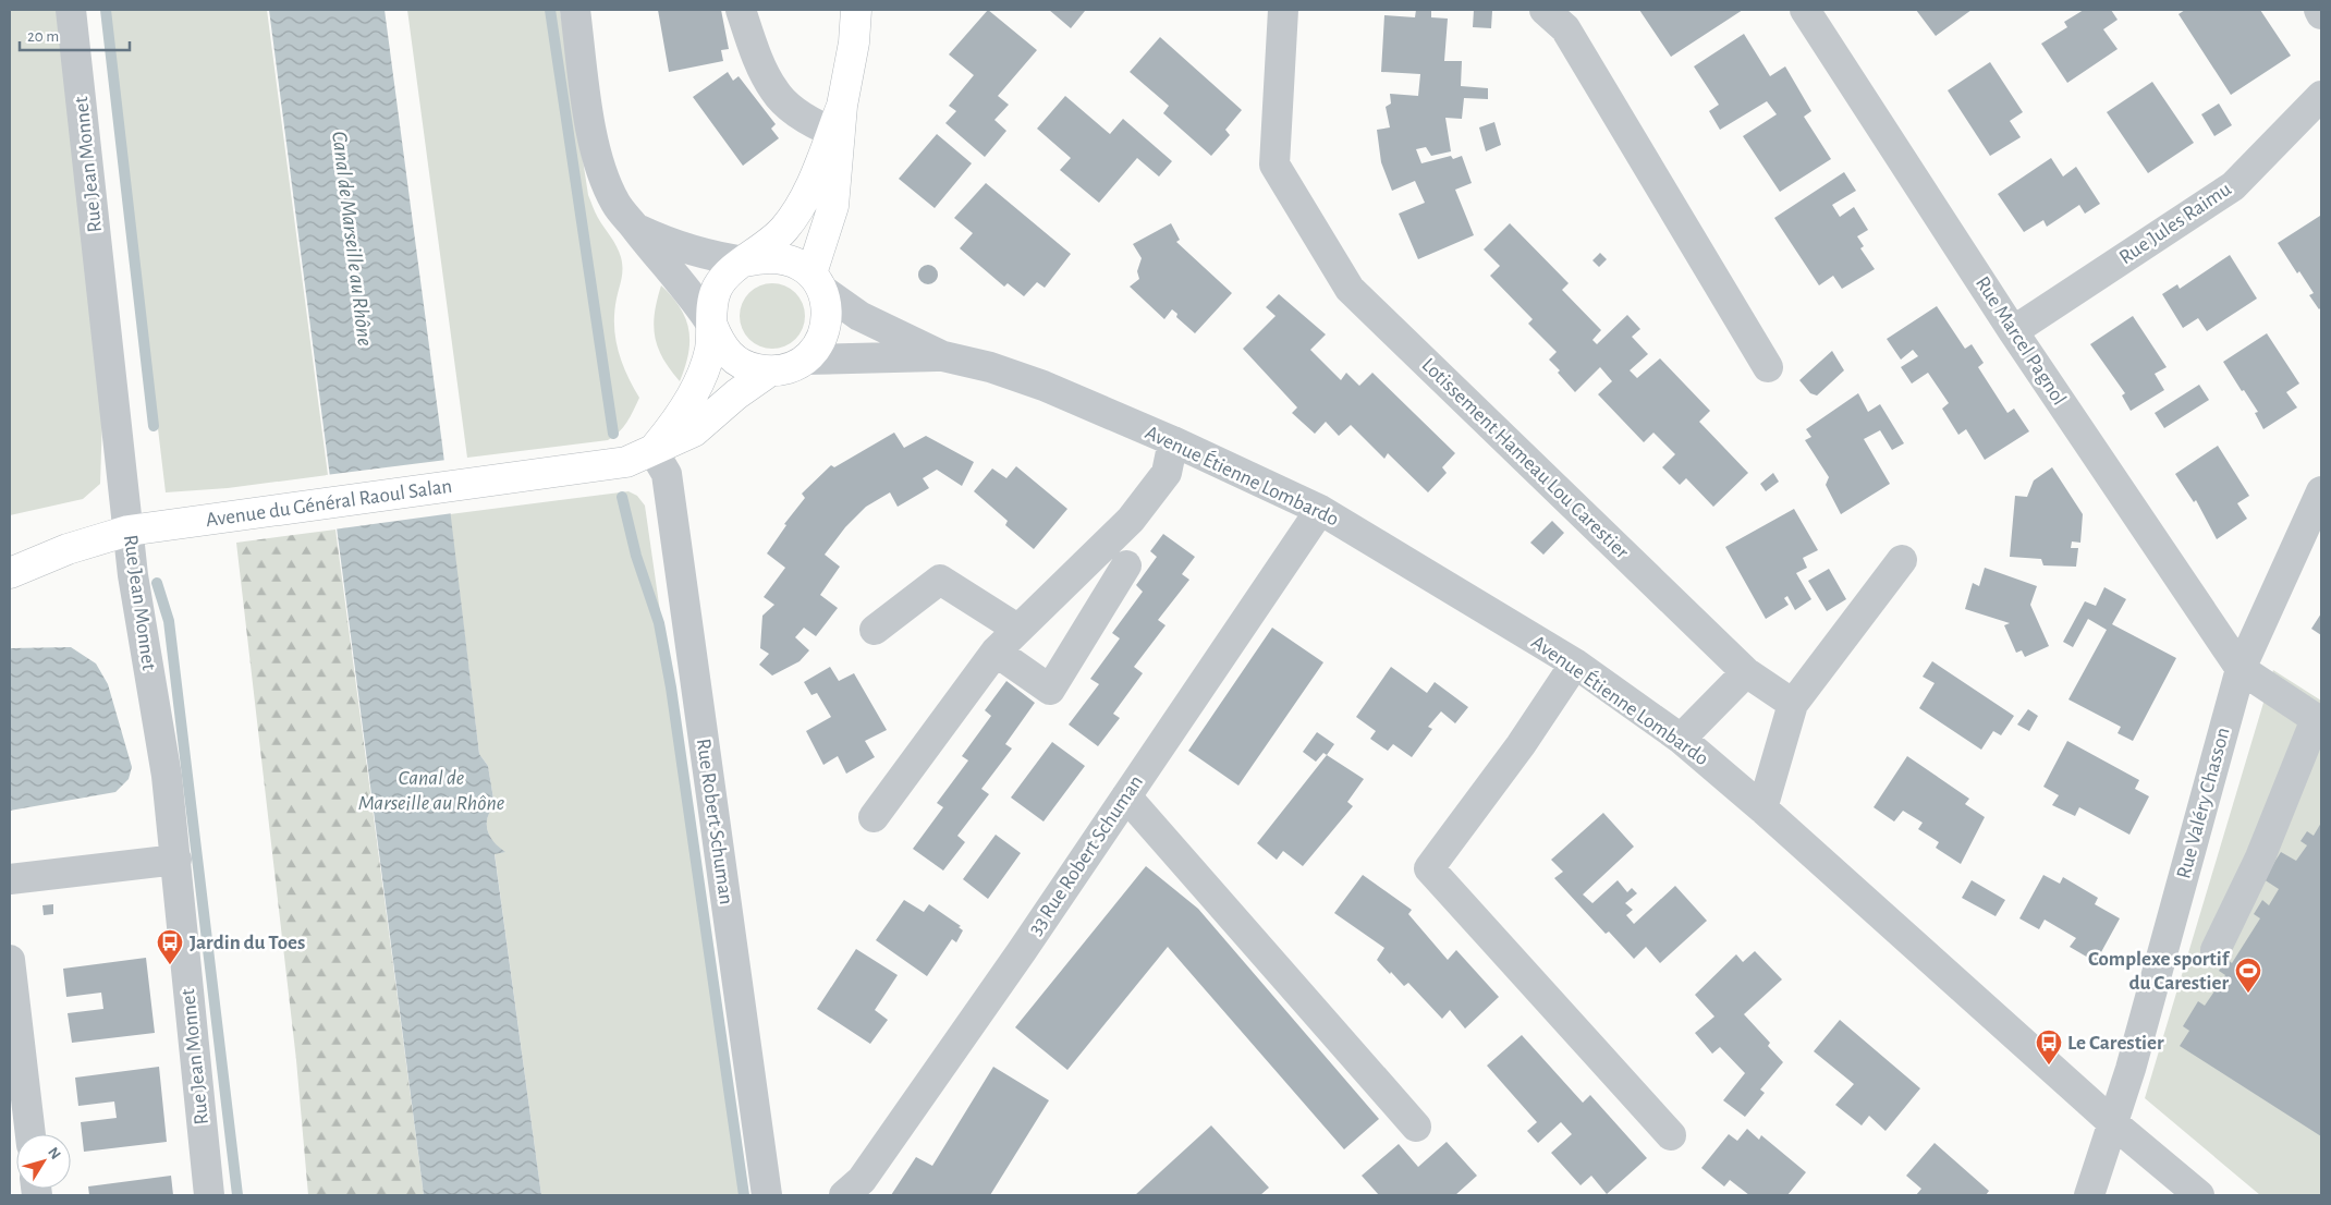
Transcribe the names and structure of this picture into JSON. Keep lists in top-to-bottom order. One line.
{"streets":{"main road":["Avenue du Général Raoul Salan"],"street":["Rue Jean Monnet","Rue Jules Raimu","Rue Marcel Pagnol","Lotissement Hameau Lou Carestier","Avenue Étienne Lombardo","Rue Valéry Chasson","Rue Robert Schuman","33 Rue Robert Schuman"]},"crossings":[["Rue Jean Monnet","Avenue du Général Raoul Salan"],["Rue Jules Raimu","Rue Marcel Pagnol"],["Rue Marcel Pagnol","Rue Valéry Chasson"],["Avenue Étienne Lombardo","Avenue du Général Raoul Salan"],["Avenue Étienne Lombardo","Rue Valéry Chasson"],["Avenue Étienne Lombardo","33 Rue Robert Schuman"],["Avenue du Général Raoul Salan","Rue Robert Schuman"]],"water":["Canal de Marseille au Rhône"],"places":{"bus stop":["Jardin du Toes","Le Carestier"],"sports":["Complexe sportif du Carestier"]},"scale_bar":"20 m","north":"top right"}
